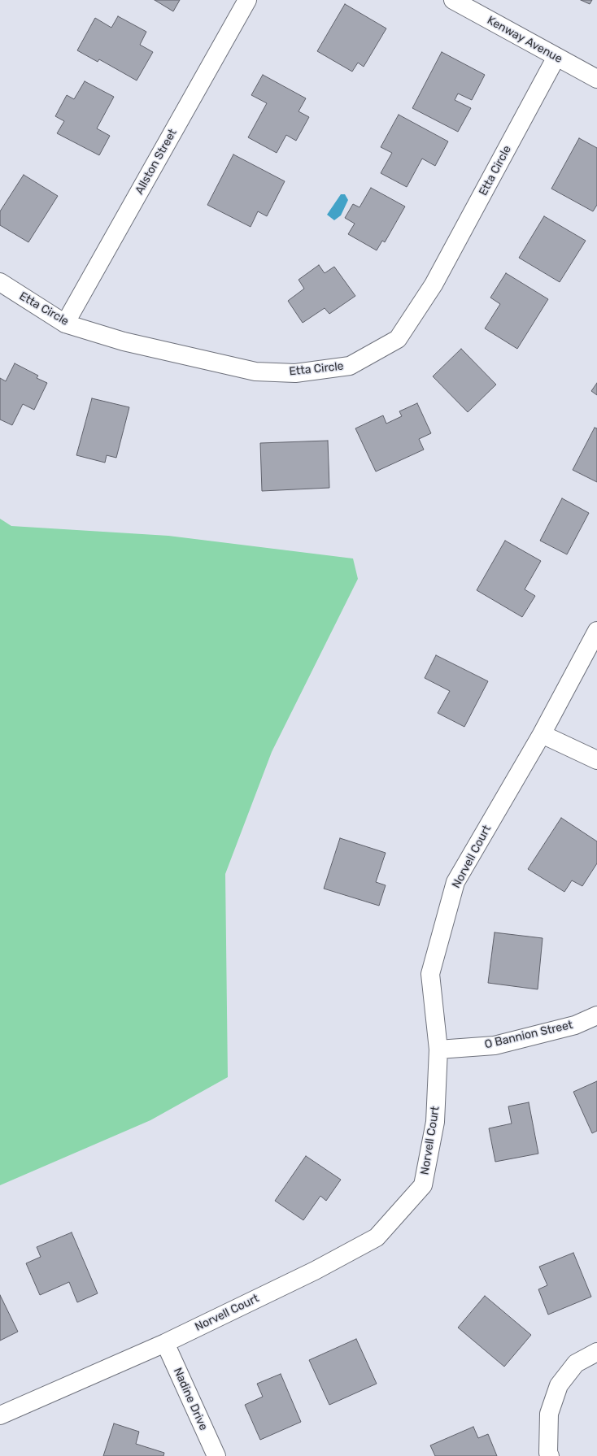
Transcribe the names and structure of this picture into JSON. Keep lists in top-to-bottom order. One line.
{"streets":{"street":["Kenway Avenue","Allston Street","Etta Circle","Norvell Court","O Bannion Street","Nadine Drive"]},"crossings":[["Kenway Avenue","Etta Circle"],["Allston Street","Etta Circle"],["Norvell Court","O Bannion Street"],["Norvell Court","Nadine Drive"]]}
